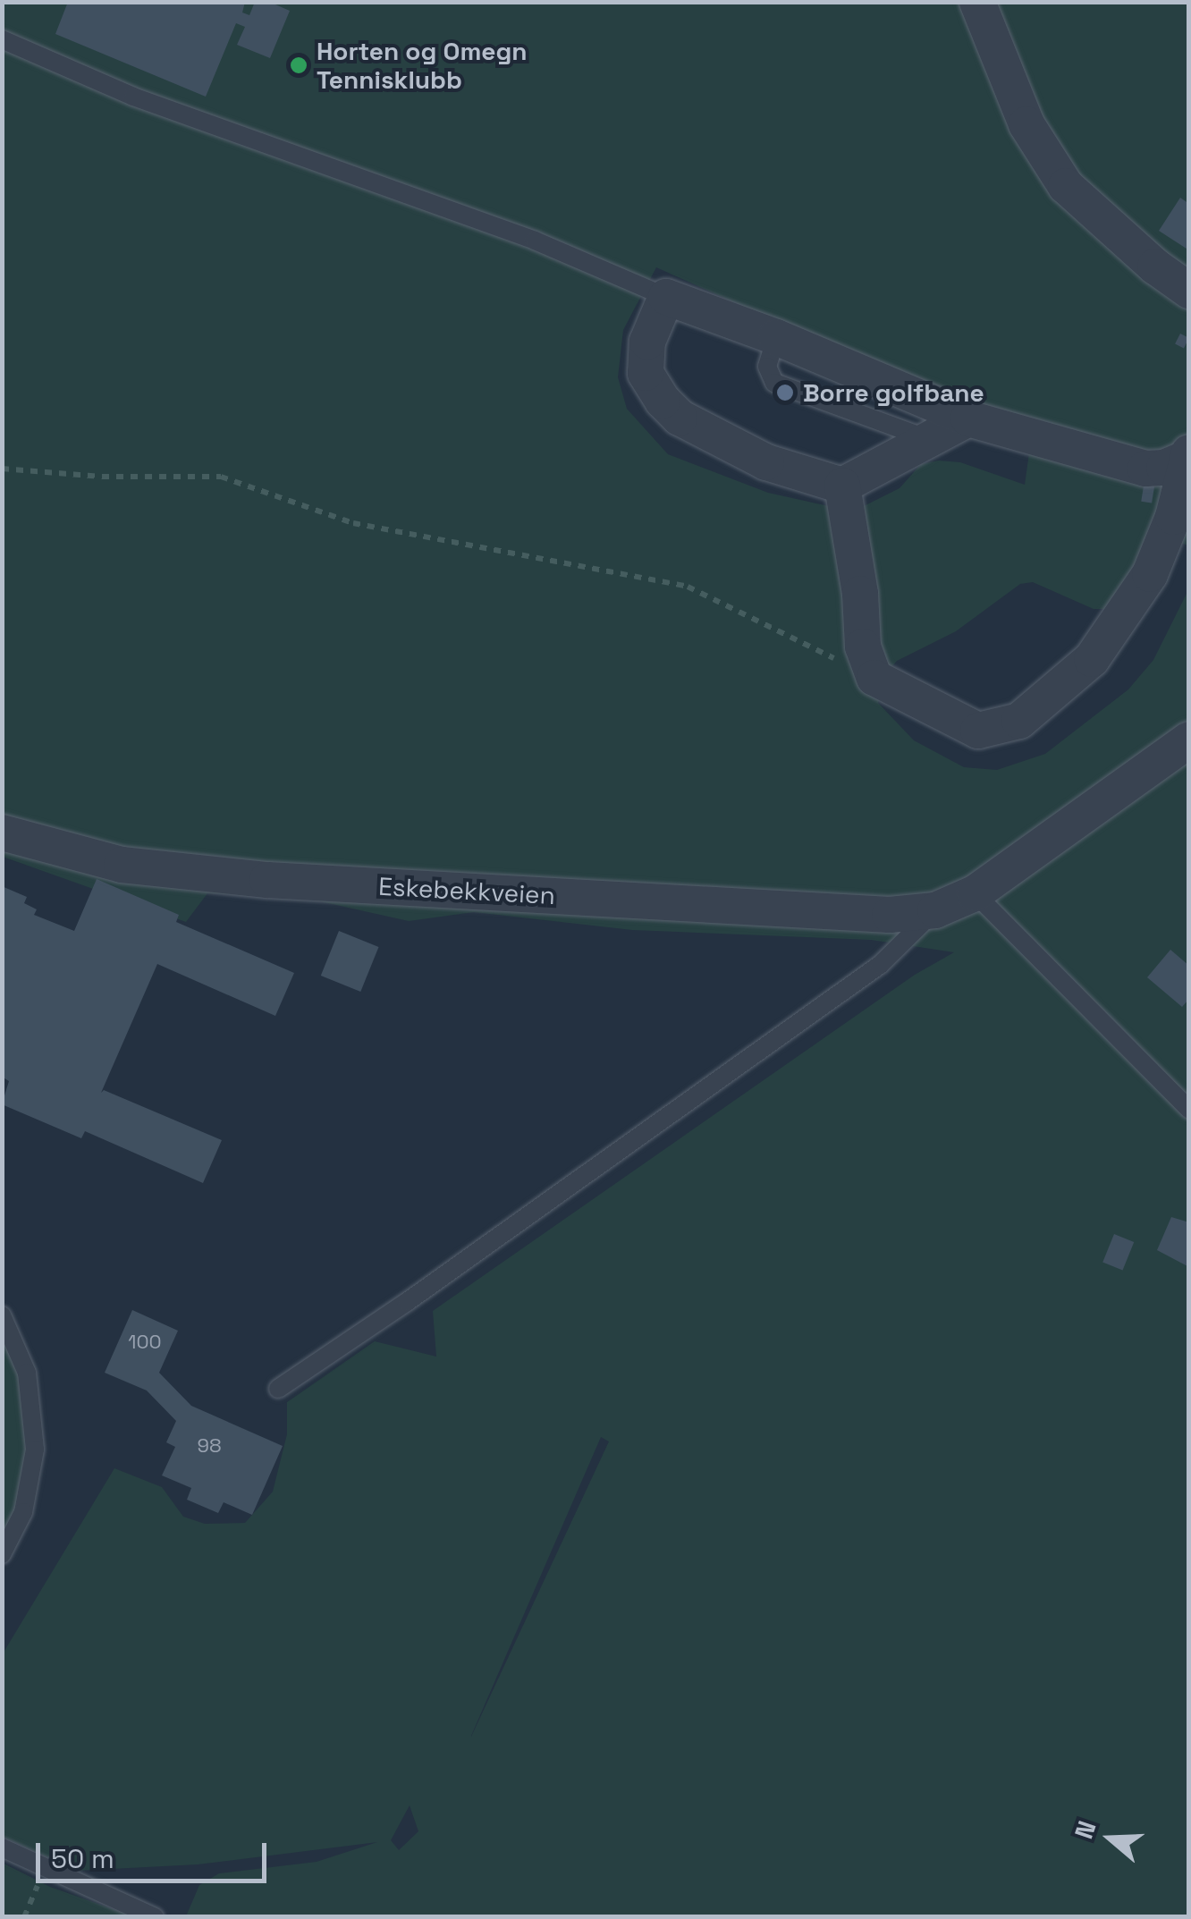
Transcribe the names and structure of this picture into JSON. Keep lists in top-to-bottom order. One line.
{"streets":{"street":["Eskebekkveien"]},"places":["Horten og Omegn Tennisklubb","Borre golfbane"],"house_numbers":["100","98"],"scale_bar":"50 m","north":"left"}
